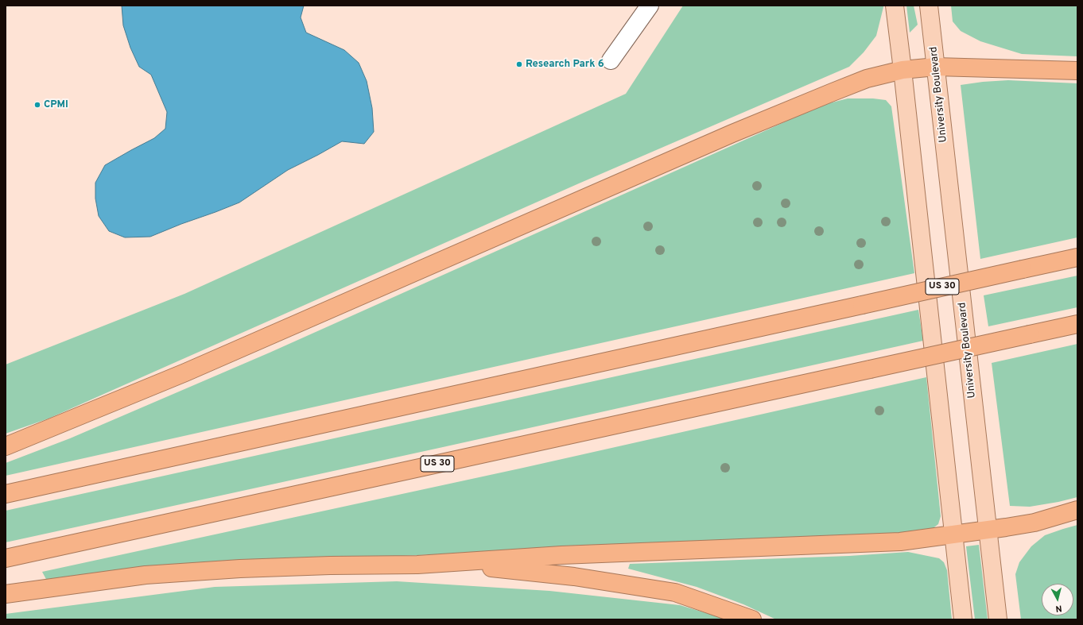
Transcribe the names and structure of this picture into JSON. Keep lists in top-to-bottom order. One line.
{"streets":{"highway":["US 30"],"main road":["University Boulevard"]},"places":["Research Park 6","CPMI"],"north":"bottom"}
